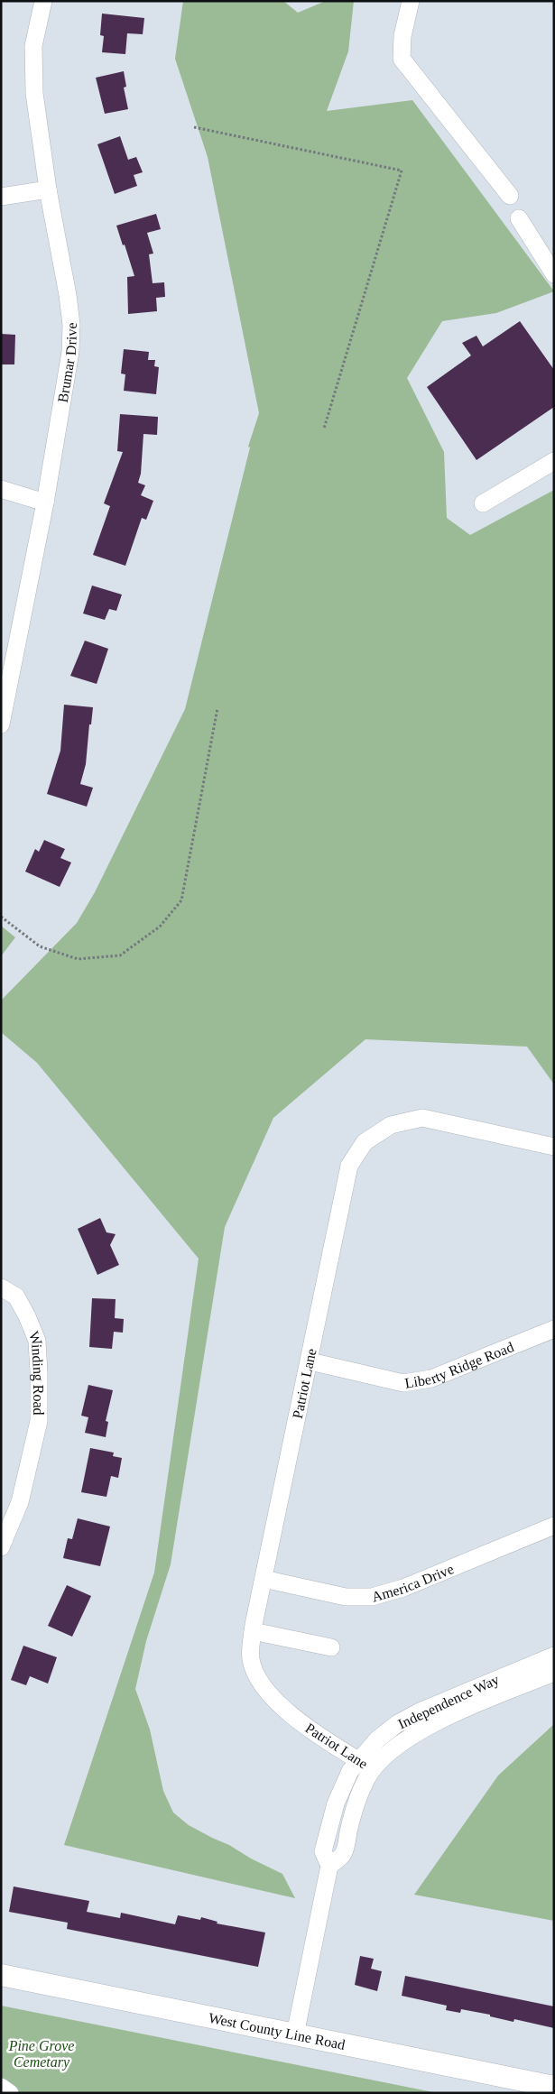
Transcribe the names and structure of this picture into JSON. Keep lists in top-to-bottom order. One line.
{"streets":{"main road":["West County Line Road"],"street":["Brumar Drive","Liberty Ridge Road","Winding Road","Patriot Lane","America Drive","Independence Way"]},"crossings":[["Liberty Ridge Road","Patriot Lane"],["Patriot Lane","America Drive"],["Patriot Lane","Independence Way"],["Independence Way","West County Line Road"]],"parks":["Pine Grove Cemetary"]}
